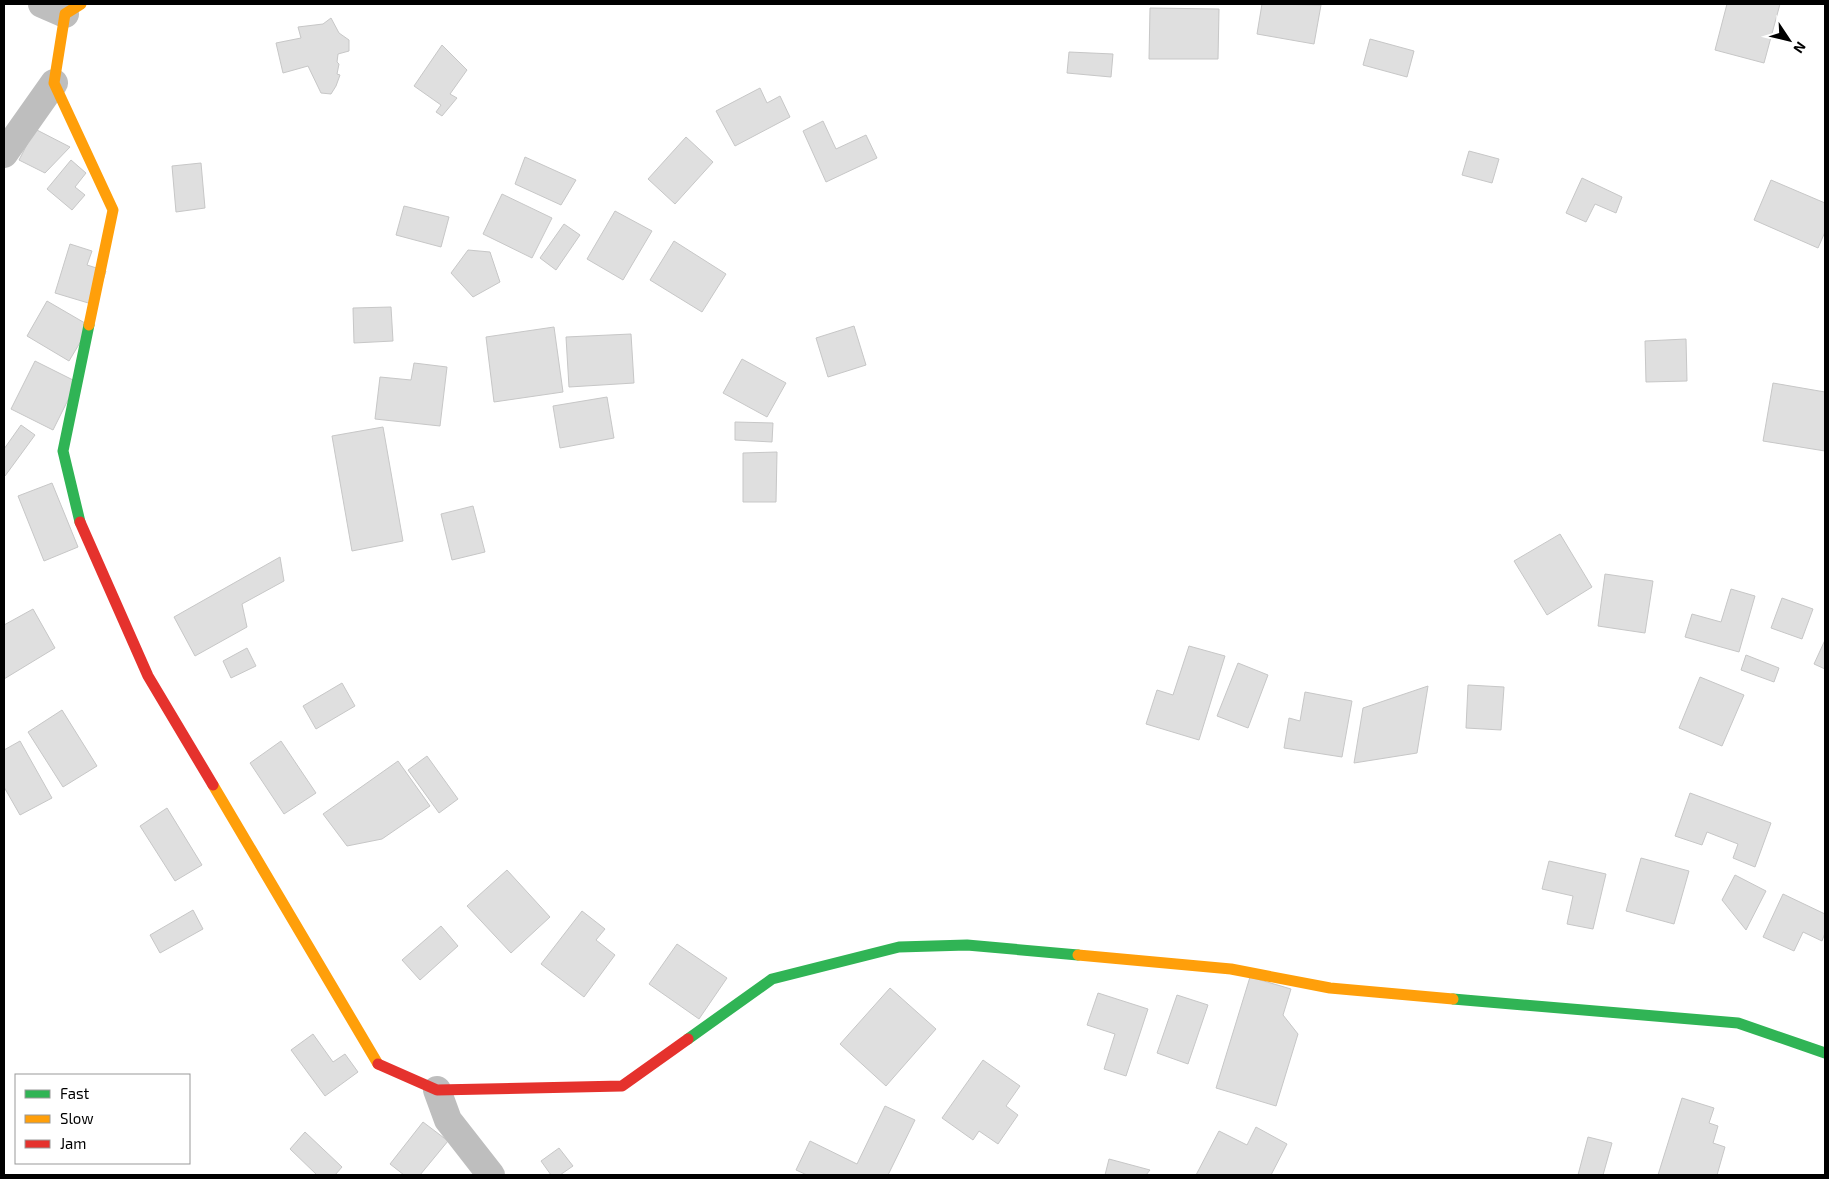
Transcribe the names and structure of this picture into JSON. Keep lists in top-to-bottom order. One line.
{"legend":["Fast","Slow","Jam"],"north":"bottom right"}
